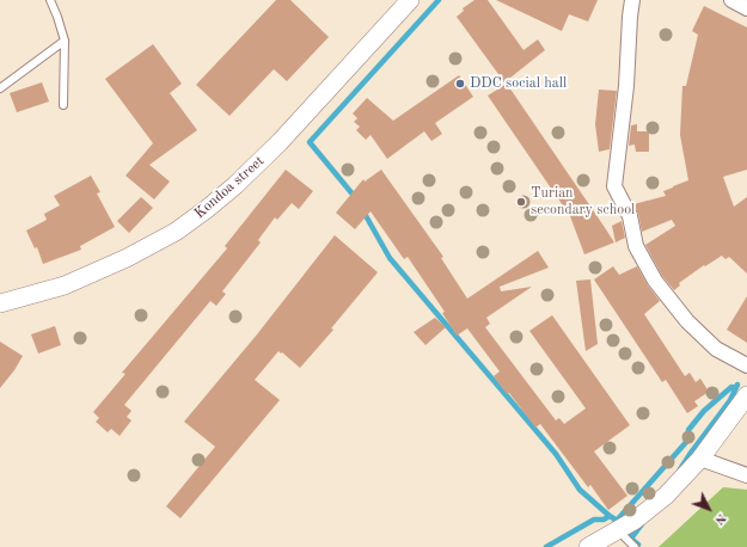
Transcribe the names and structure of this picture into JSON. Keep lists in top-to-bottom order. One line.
{"streets":{"street":["Kondoa street"]},"places":["DDC social hall","Turian secondary school"],"north":"bottom right"}
